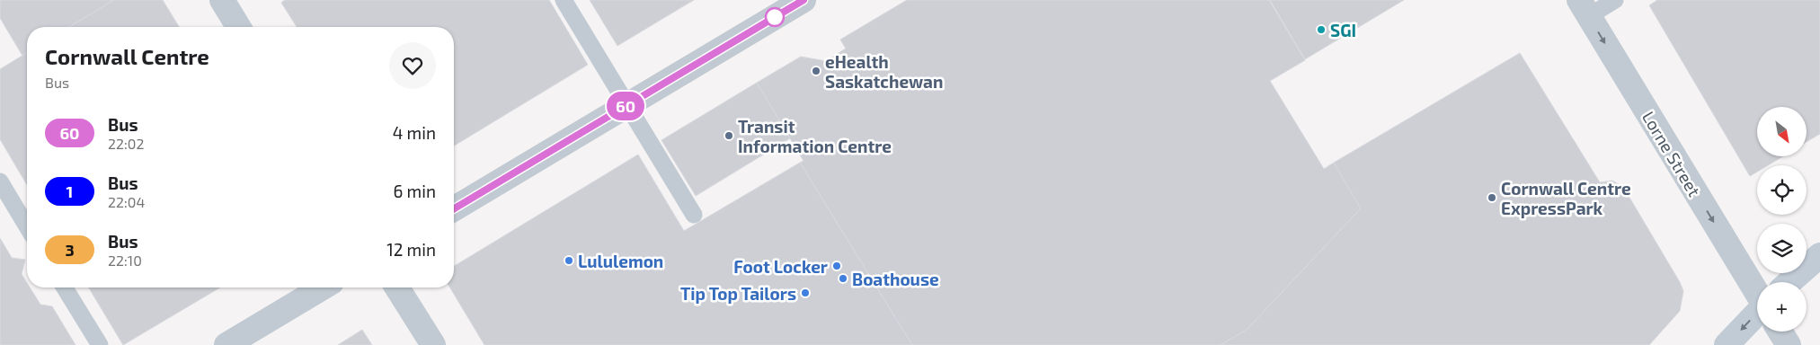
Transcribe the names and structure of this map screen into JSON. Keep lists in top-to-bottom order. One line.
{"streets":{"street":["Lorne Street"]},"one_way":["Lorne Street"],"places":["SGI","eHealth Saskatchewan","Transit Information Centre","Cornwall Centre ExpressPark","Lululemon","Foot Locker","Boathouse","Tip Top Tailors"],"lines":["bus line 60"],"north":"bottom right","page":{"on_map":"60","heading":["Cornwall Centre","Bus"],"list":[{"mark":"60","name":"Bus","note":"22:02","value":"4 min"},{"mark":"1","name":"Bus","note":"22:04","value":"6 min"},{"mark":"3","name":"Bus","note":"22:10","value":"12 min"}],"map_buttons":"+"}}
